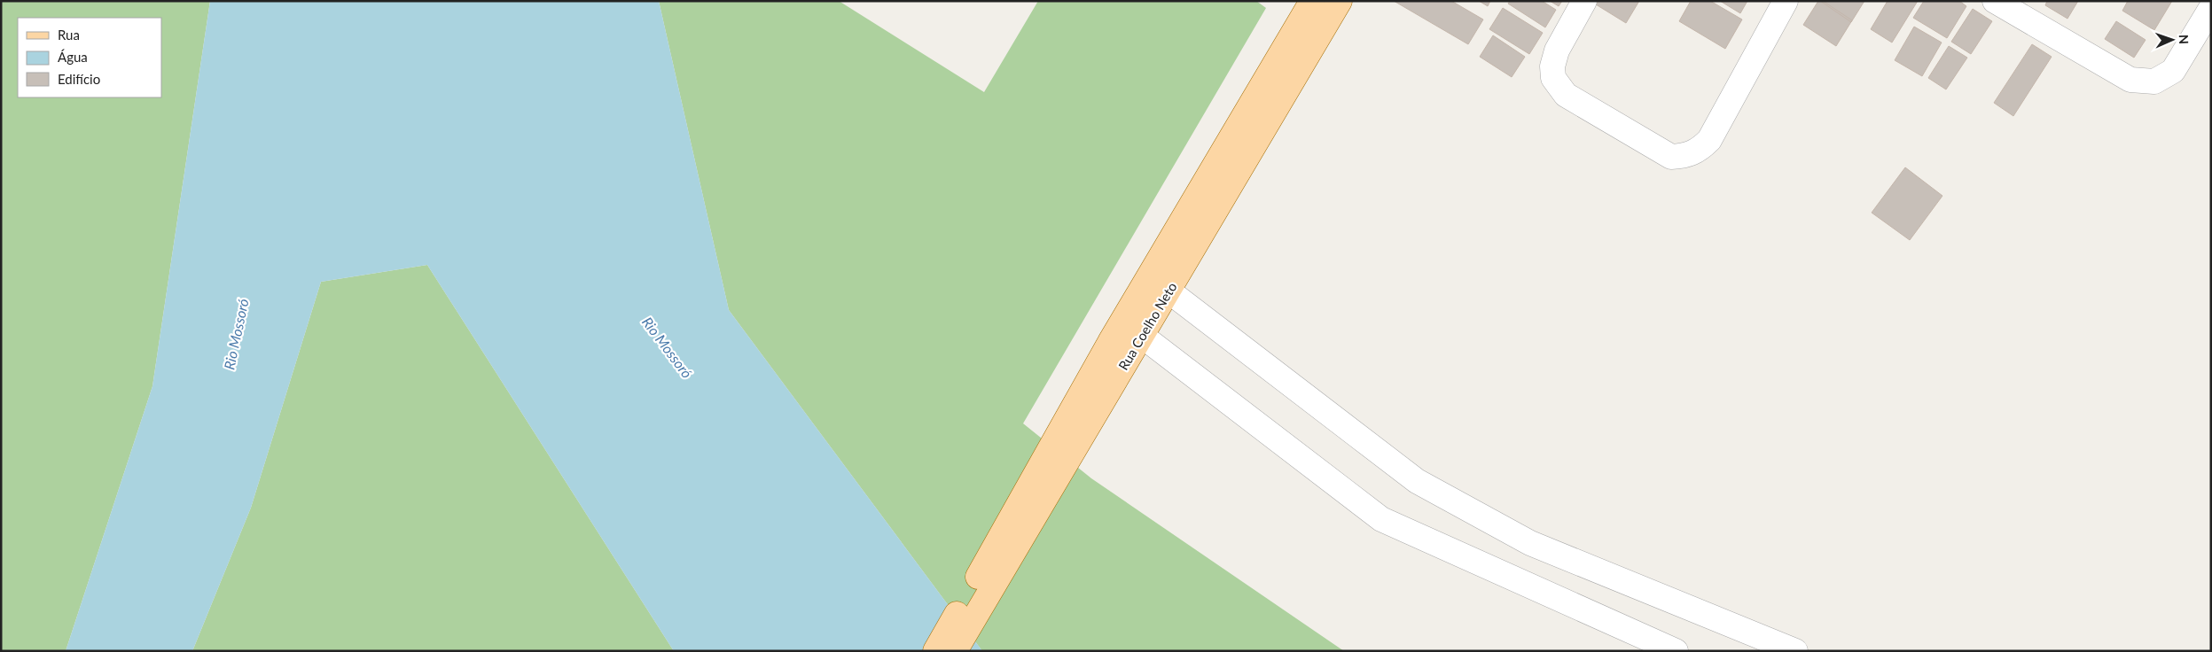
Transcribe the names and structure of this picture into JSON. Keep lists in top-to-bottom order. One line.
{"streets":{"main road":["Rua Coelho Neto"]},"water":["Rio Mossoró"],"legend":["Rua","Água","Edifício"],"north":"right"}
